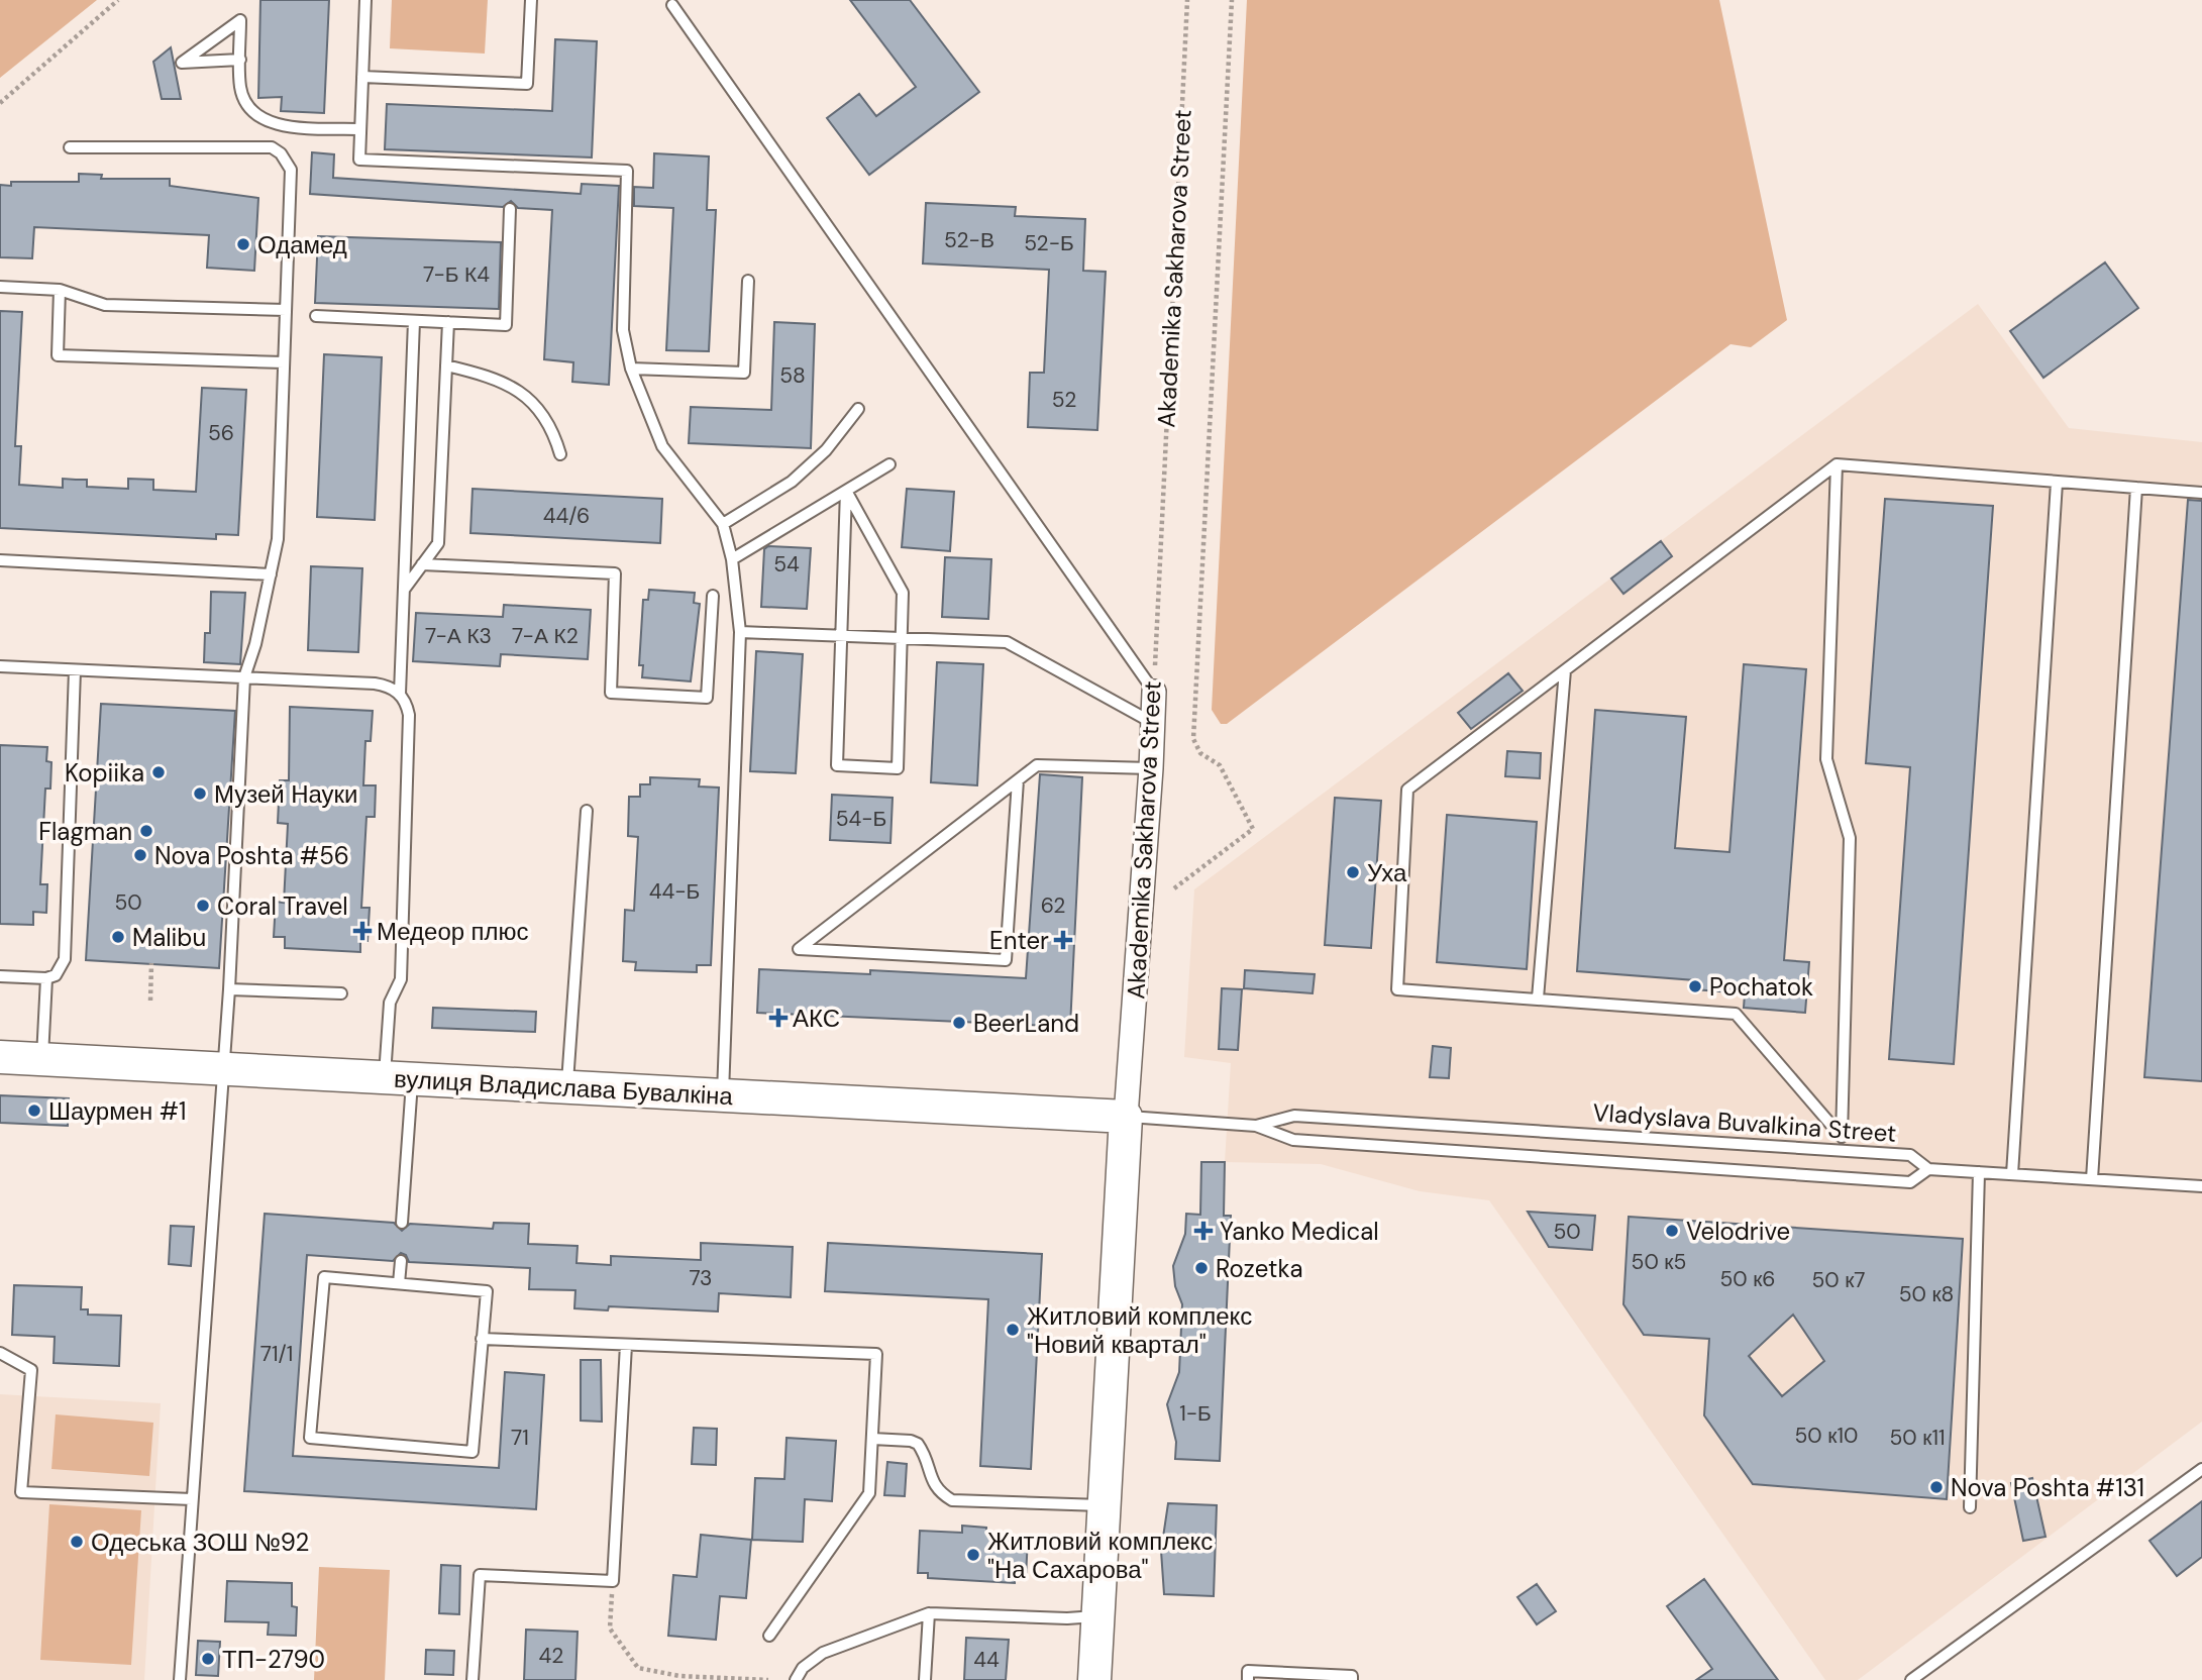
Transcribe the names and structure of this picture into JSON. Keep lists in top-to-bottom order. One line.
{"streets":{"street":["Akademika Sakharova Street","вулиця Владислава Бувалкіна"],"lane":["Vladyslava Buvalkina Street"]},"crossings":[["Akademika Sakharova Street","вулиця Владислава Бувалкіна"],["Akademika Sakharova Street","Vladyslava Buvalkina Street"],["вулиця Владислава Бувалкіна","Vladyslava Buvalkina Street"]],"places":{"other":["Одамед","Kopiika","Музей Науки","Flagman","Nova Poshta #56","Уха","Coral Travel","Malibu","Pochatok","BeerLand","Шаурмен #1","Velodrive","Rozetka","Житловий комплекс \"Новий квартал\"","Nova Poshta #131","Одеська ЗОШ №92","Житловий комплекс \"На Сахарова\"","ТП-2790"],"health":["Медеор плюс","Enter","АКС","Yanko Medical"]},"house_numbers":["52-В","52-Б","7-Б К4","58","52","56","44/6","54","7-А К3","7-А К2","54-Б","44-Б","50","62","50","50 к5","73","50 к6","50 к7","50 к8","71/1","1-Б","50 к10","71","50 к11","42","44"]}
